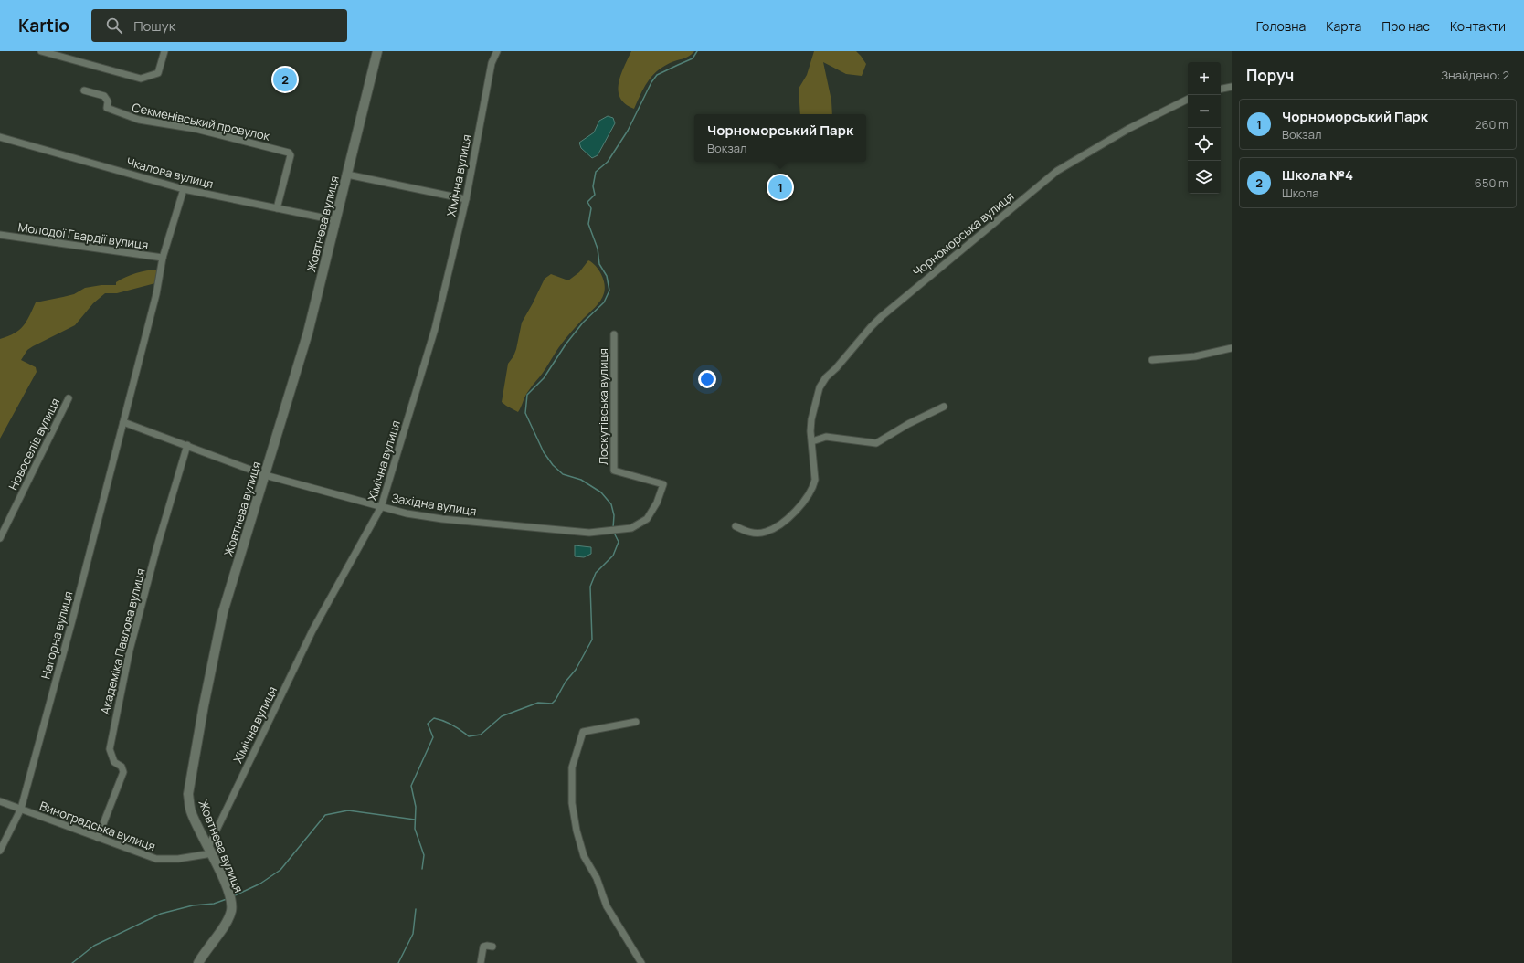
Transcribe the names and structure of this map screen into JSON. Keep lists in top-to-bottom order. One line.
{"streets":{"main road":["Жовтнева вулиця"],"street":["Секменівський провулок","Чкалова вулиця","Хімічна вулиця","Чорноморська вулиця","Молодої Гвардії вулиця","Лоскутівська вулиця","Новоселів вулиця","Західна вулиця","Нагорна вулиця","Академіка Павлова вулиця","Виноградська вулиця"]},"crossings":[["Секменівський провулок","Чкалова вулиця"],["Чкалова вулиця","Жовтнева вулиця"],["Чкалова вулиця","Нагорна вулиця"],["Хімічна вулиця","Жовтнева вулиця"],["Хімічна вулиця","Західна вулиця"],["Хімічна вулиця","Виноградська вулиця"],["Жовтнева вулиця","Західна вулиця"],["Жовтнева вулиця","Виноградська вулиця"],["Молодої Гвардії вулиця","Нагорна вулиця"],["Лоскутівська вулиця","Західна вулиця"],["Західна вулиця","Нагорна вулиця"],["Західна вулиця","Академіка Павлова вулиця"],["Нагорна вулиця","Виноградська вулиця"],["Академіка Павлова вулиця","Виноградська вулиця"]],"page":{"header":"Kartio","search":"Пошук","nav":["Головна","Карта","Про нас","Контакти"],"heading":["Поруч","Знайдено: 2"],"map_buttons":["+","−"],"pins":["2","1"],"list":[{"mark":"1","name":"Чорноморський Парк","note":"Вокзал","value":"260 m"},{"mark":"2","name":"Школа №4","note":"Школа","value":"650 m"}],"popup":["Чорноморський Парк","Вокзал"]}}
